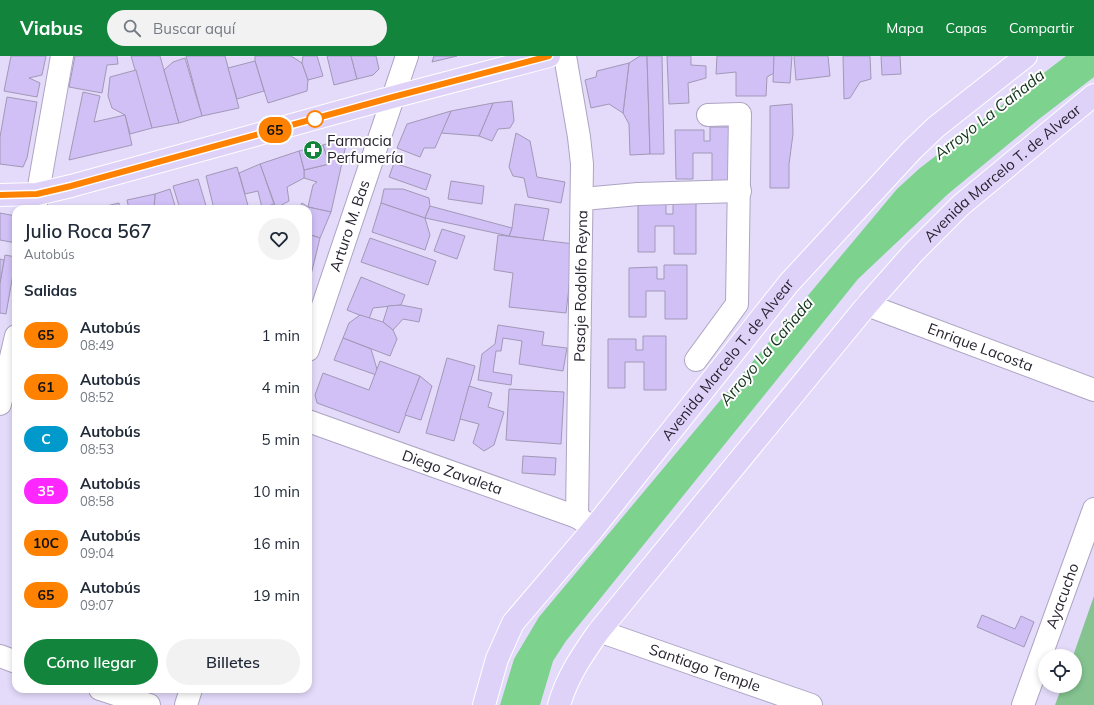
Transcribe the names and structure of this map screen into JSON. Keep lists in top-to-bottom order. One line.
{"streets":{"main road":["Avenida Marcelo T. de Alvear"],"street":["Arturo M. Bas","Pasaje Rodolfo Reyna","Enrique Lacosta","Diego Zavaleta","Ayacucho","Santiago Temple"]},"crossings":[["Avenida Marcelo T. de Alvear","Pasaje Rodolfo Reyna"],["Avenida Marcelo T. de Alvear","Enrique Lacosta"],["Avenida Marcelo T. de Alvear","Diego Zavaleta"],["Avenida Marcelo T. de Alvear","Santiago Temple"],["Pasaje Rodolfo Reyna","Diego Zavaleta"]],"water":["Arroyo La Cañada"],"places":{"pharmacy":["Farmacia Perfumería"]},"lines":["bus line 65"],"page":{"header":"Viabus","search":"Buscar aquí","nav":["Mapa","Capas","Compartir"],"on_map":"65","heading":[["Julio Roca 567","Autobús"],"Salidas"],"list":[{"mark":"65","name":"Autobús","note":"08:49","value":"1 min"},{"mark":"61","name":"Autobús","note":"08:52","value":"4 min"},{"mark":"C","name":"Autobús","note":"08:53","value":"5 min"},{"mark":"35","name":"Autobús","note":"08:58","value":"10 min"},{"mark":"10C","name":"Autobús","note":"09:04","value":"16 min"},{"mark":"65","name":"Autobús","note":"09:07","value":"19 min"}],"buttons":["Cómo llegar","Billetes"]}}
